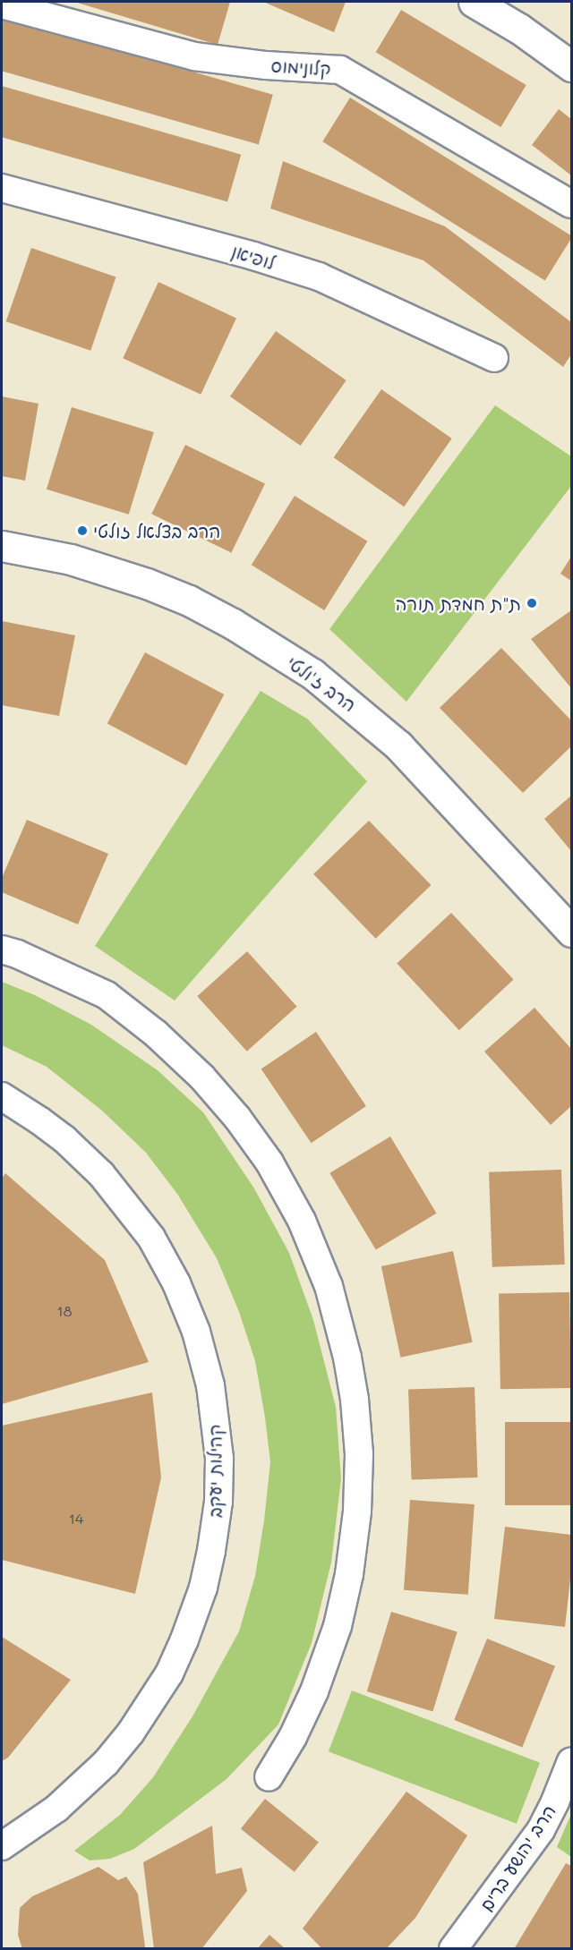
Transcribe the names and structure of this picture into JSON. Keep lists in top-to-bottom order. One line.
{"streets":{"street":["קלונימוס","לופיאן","הרב ז'ולטי","קהילות יעקב","הרב יהושע ברים"]},"places":["הרב בצלאל זולטי","ת\"ת חמדת תורה"],"house_numbers":["18","14"]}
